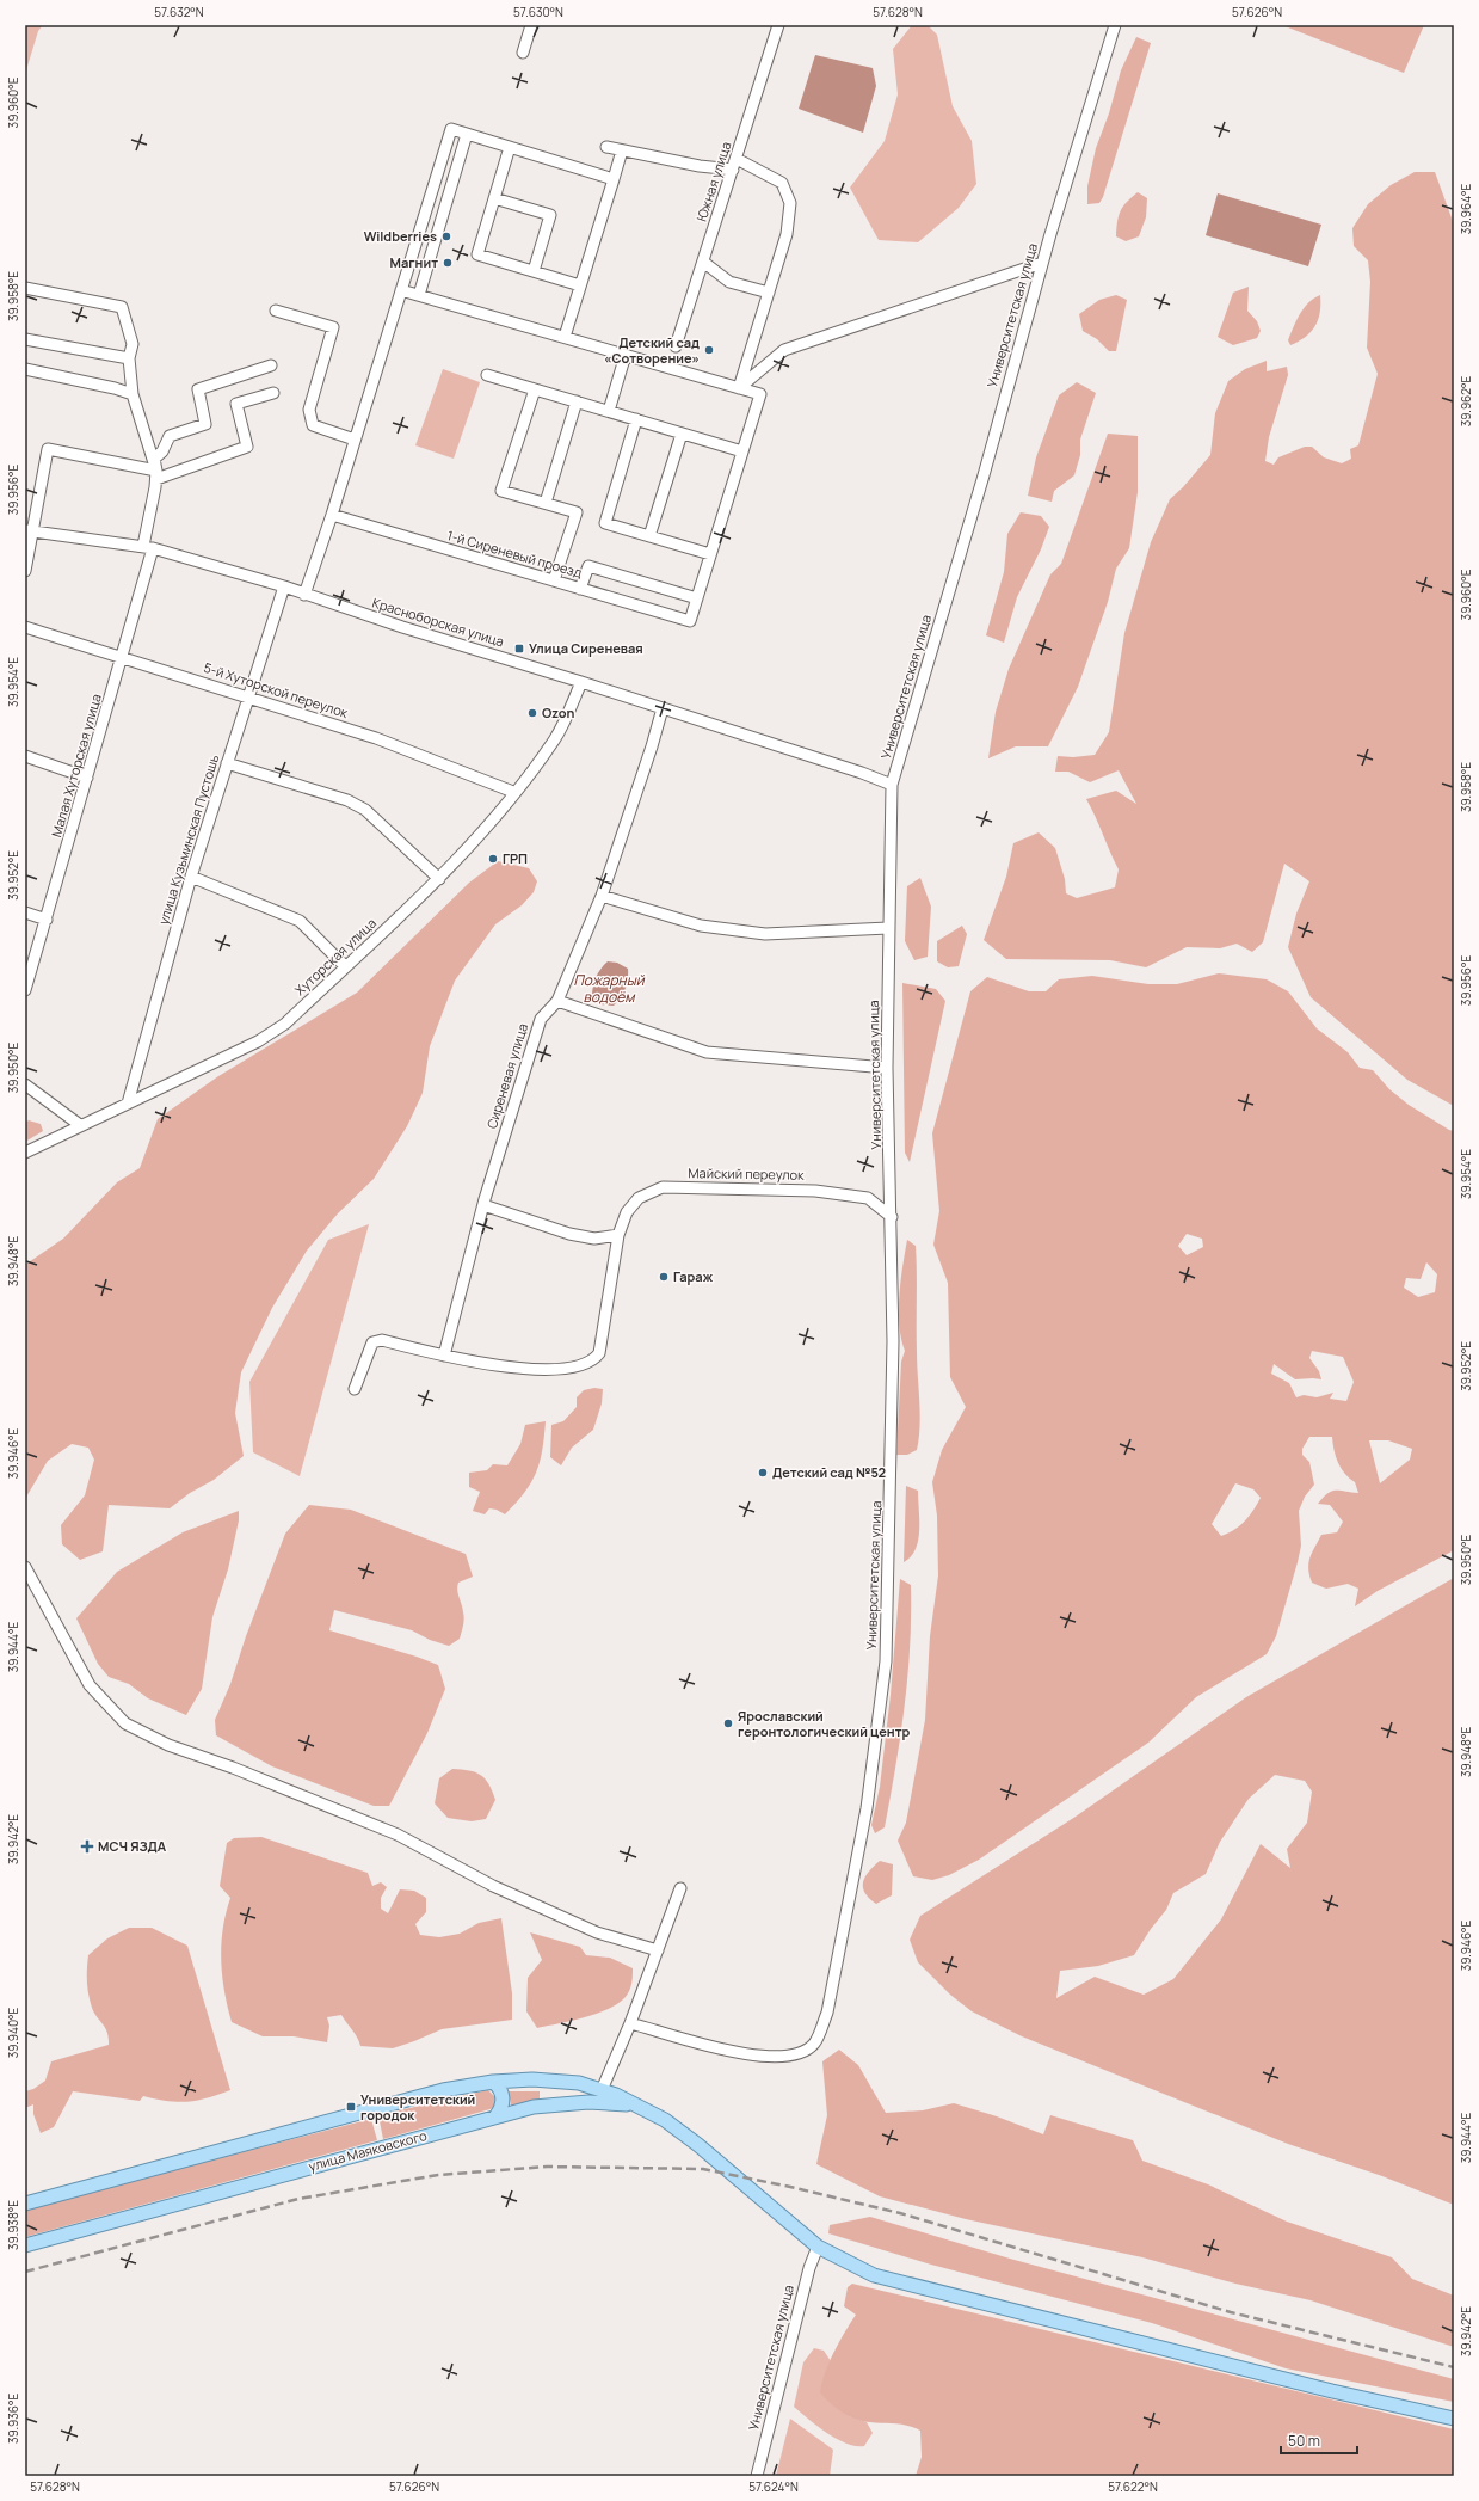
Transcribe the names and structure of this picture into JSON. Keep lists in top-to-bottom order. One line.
{"streets":{"main road":["улица Маяковского"],"street":["Южная улица","Университетская улица","1-й Сиреневый проезд","Красноборская улица","5-й Хуторской переулок","Малая Хуторская улица","улица Кузьминская Пустошь","Хуторская улица","Сиреневая улица","Майский переулок"]},"crossings":[["Университетская улица","Красноборская улица"],["Университетская улица","Майский переулок"],["Красноборская улица","Малая Хуторская улица"],["Красноборская улица","улица Кузьминская Пустошь"],["Красноборская улица","Хуторская улица"],["Красноборская улица","Сиреневая улица"],["5-й Хуторской переулок","Малая Хуторская улица"],["5-й Хуторской переулок","улица Кузьминская Пустошь"],["5-й Хуторской переулок","Хуторская улица"],["улица Кузьминская Пустошь","Хуторская улица"],["Сиреневая улица","Майский переулок"]],"water":["Пожарный водоём"],"places":{"other":["Wildberries","Магнит","Детский сад «Сотворение»","Ozon","ГРП","Гараж","Детский сад №52","Ярославский геронтологический центр"],"transit":["Улица Сиреневая","Университетский городок"],"health":["МСЧ ЯЗДА"]},"scale_bar":"50 m","coordinates":["57.632°N","57.630°N","57.628°N","57.626°N","39.960°E","39.964°E","39.958°E","39.962°E","39.956°E","39.954°E","39.952°E","39.950°E","39.948°E","39.946°E","39.944°E","39.942°E","39.940°E","39.938°E","39.936°E","57.624°N","57.622°N"]}
